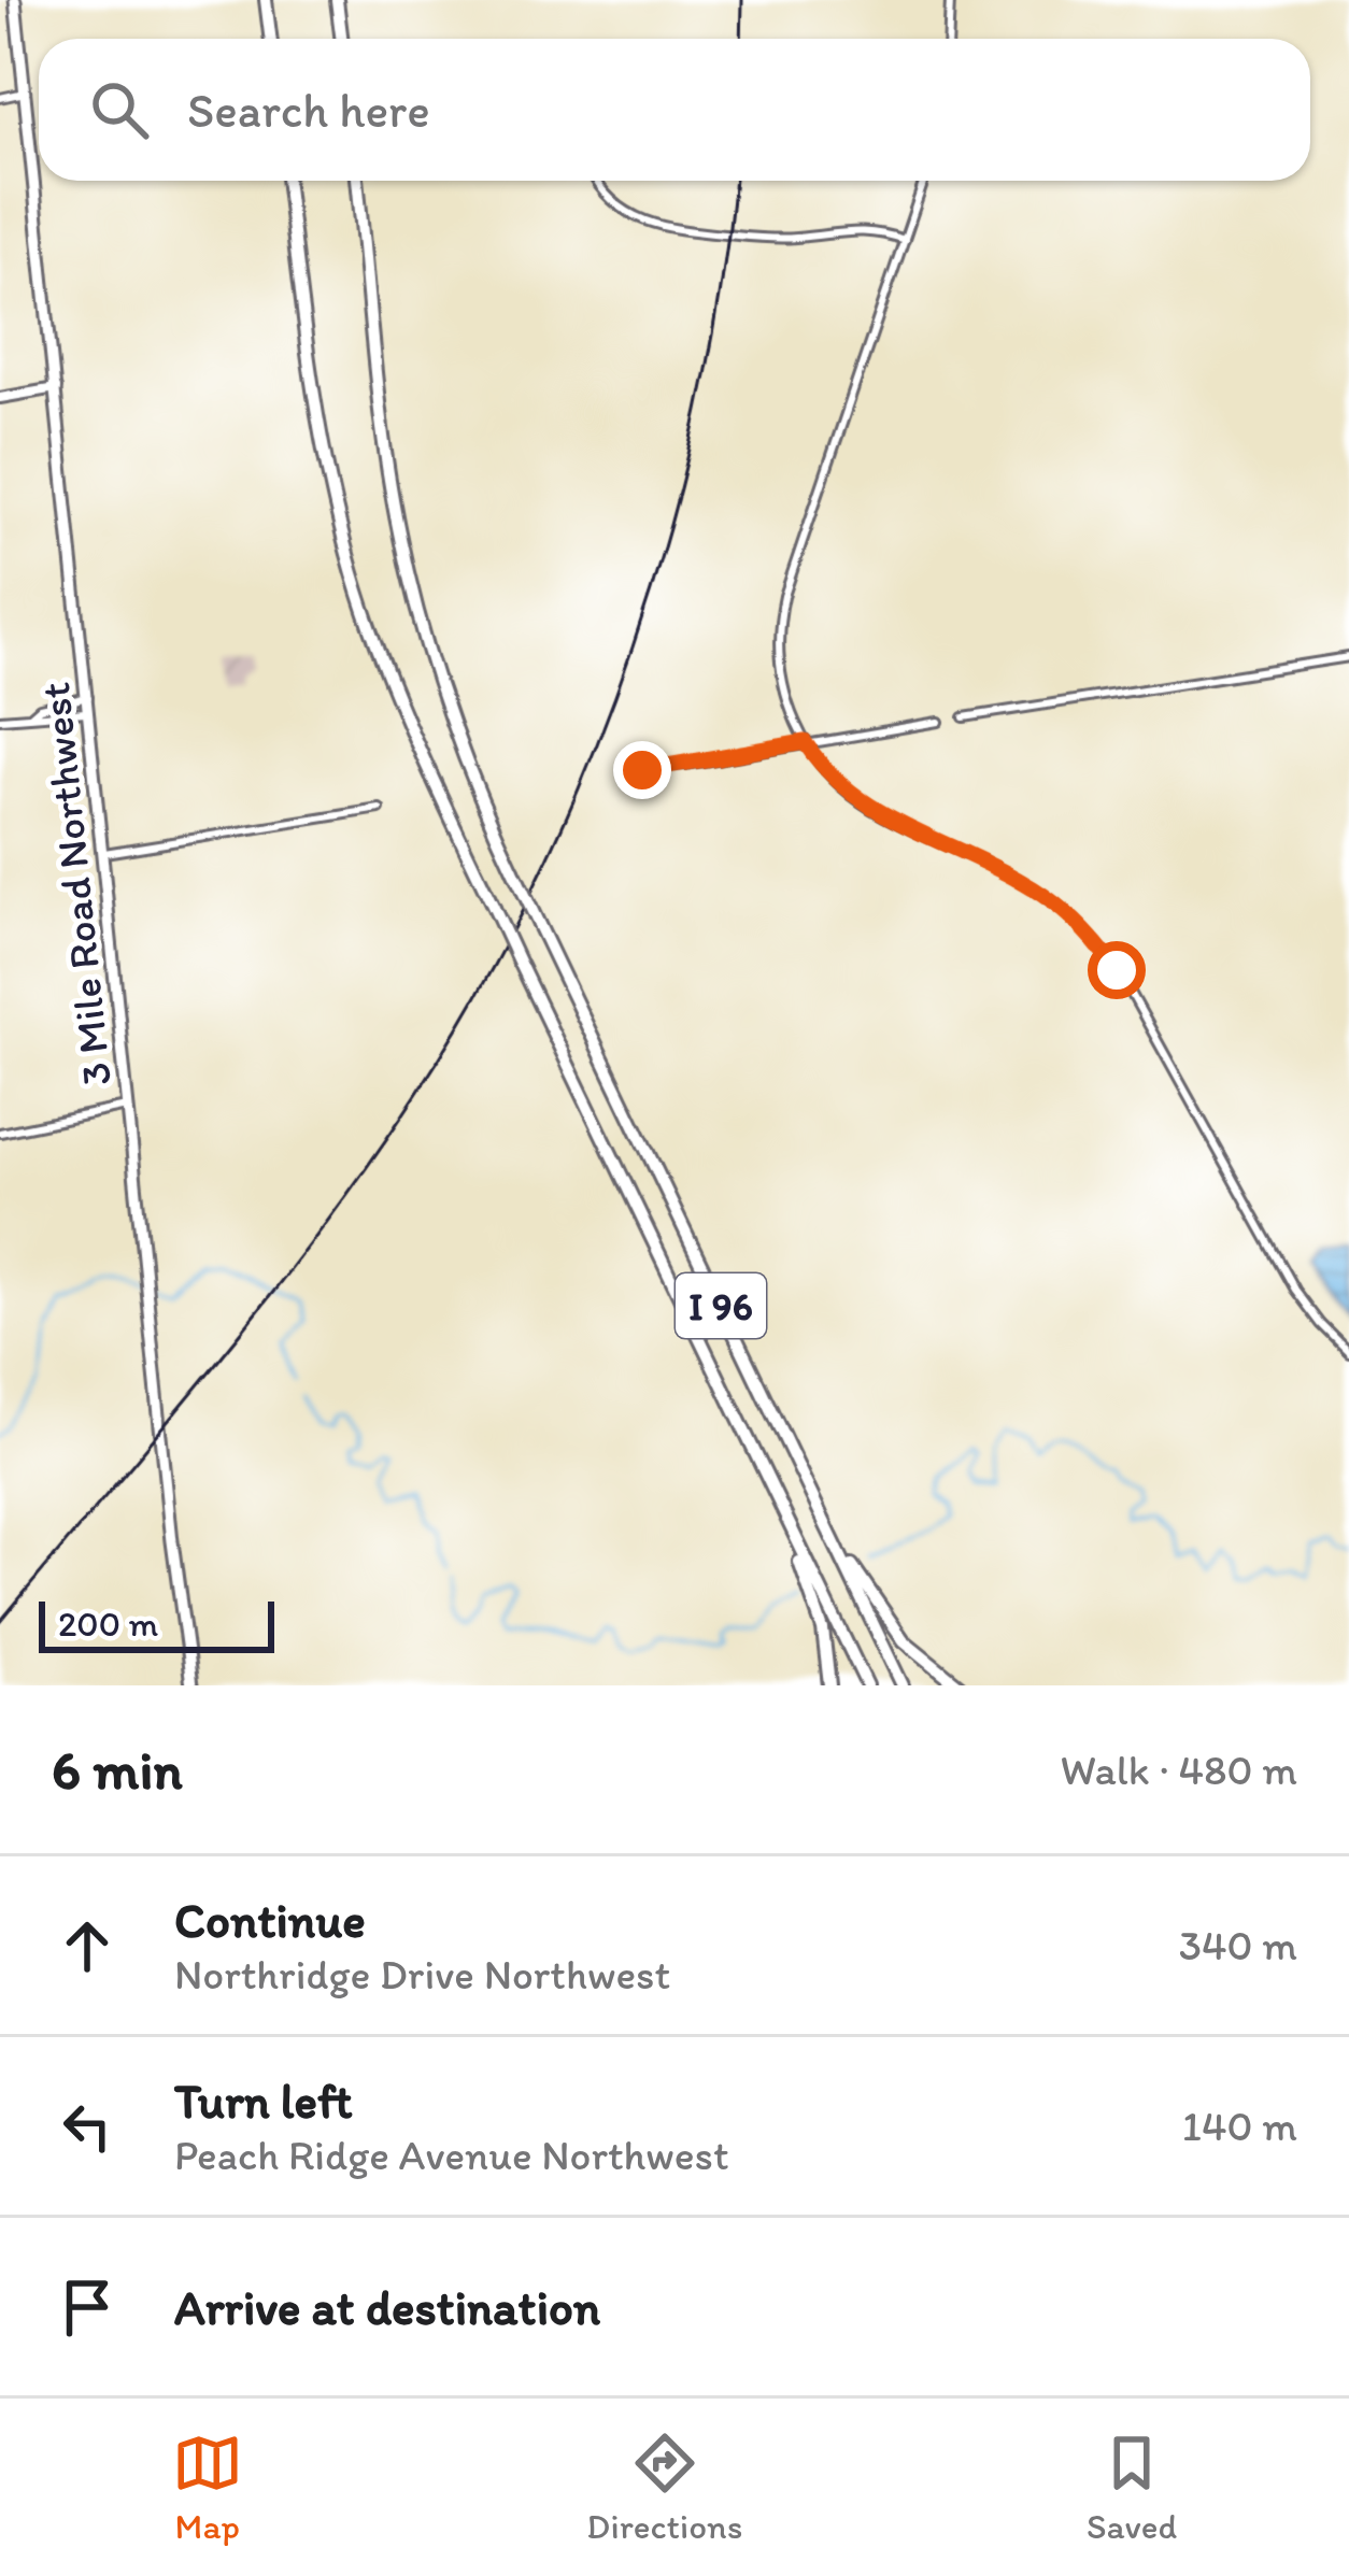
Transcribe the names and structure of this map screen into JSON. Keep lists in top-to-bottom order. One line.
{"streets":{"highway":["I 96"],"main road":["3 Mile Road Northwest"]},"scale_bar":"200 m","page":{"search":"Search here","scale":"200 m","heading":["6 min","Walk · 480 m"],"list":[["Continue","Northridge Drive Northwest","340 m"],["Turn left","Peach Ridge Avenue Northwest","140 m"],"Arrive at destination"],"nav":["Map","Directions","Saved"]}}
